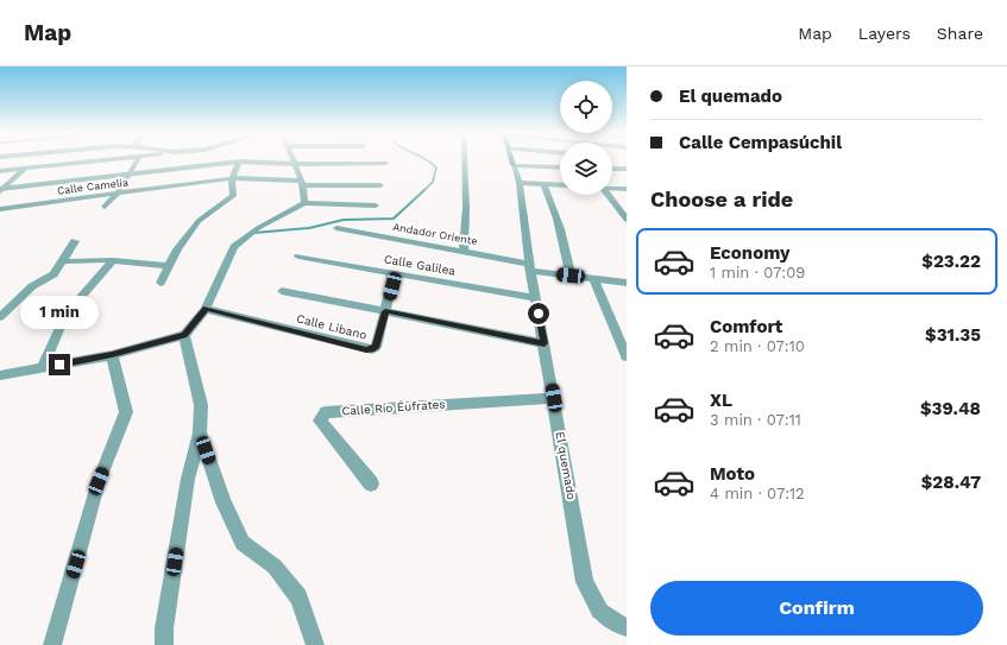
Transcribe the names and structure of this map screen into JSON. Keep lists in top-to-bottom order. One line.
{"streets":{"street":["Calle Camelia","Andador Oriente","Calle Galilea","Calle Libano","Calle Río Éufrates","El quemado"]},"crossings":[["Andador Oriente","El quemado"],["Calle Galilea","Calle Libano"],["Calle Galilea","El quemado"],["Calle Río Éufrates","El quemado"]],"page":{"header":"Map","nav":["Map","Layers","Share"],"banner":["El quemado","Calle Cempasúchil"],"heading":"Choose a ride","list":[{"name":"Economy","note":"1 min · 07:09","value":"$23.22"},{"name":"Comfort","note":"2 min · 07:10","value":"$31.35"},{"name":"XL","note":"3 min · 07:11","value":"$39.48"},{"name":"Moto","note":"4 min · 07:12","value":"$28.47"}],"bubble":"1 min","buttons":"Confirm"}}
